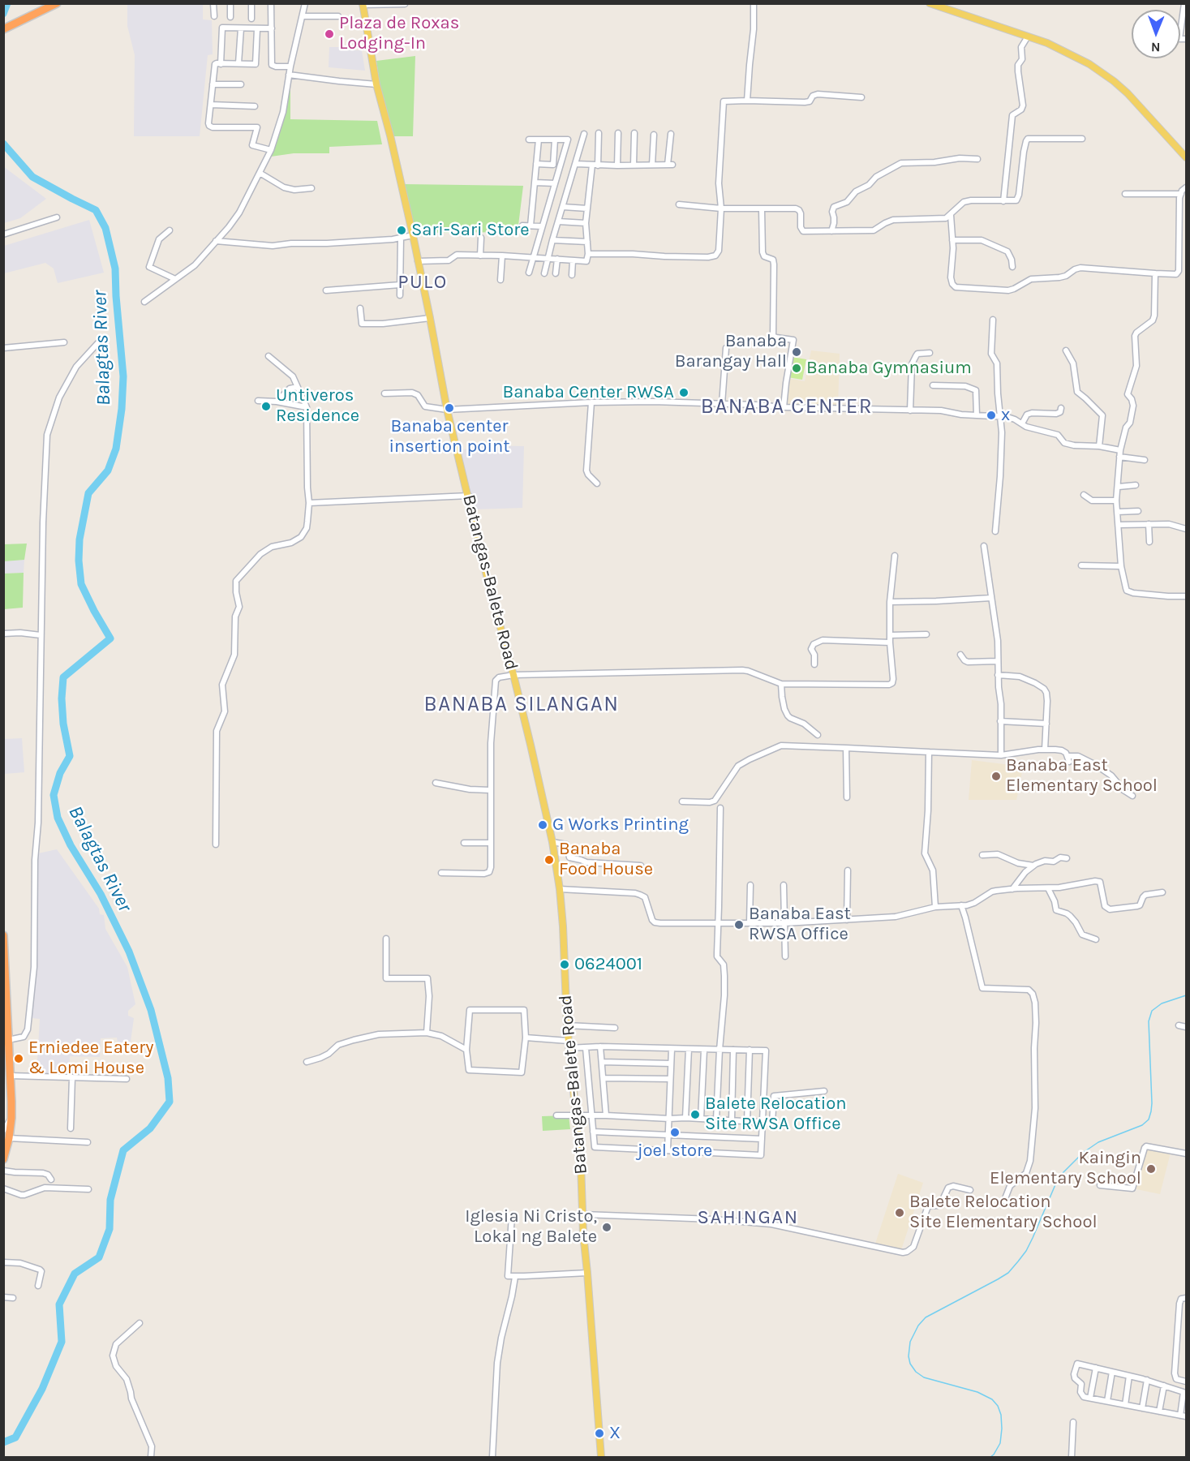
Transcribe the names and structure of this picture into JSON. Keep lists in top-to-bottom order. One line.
{"streets":{"main road":["Batangas-Balete Road"]},"districts":["PULO","BANABA CENTER","BANABA SILANGAN","SAHINGAN"],"water":["Balagtas River"],"places":["Plaza de Roxas Lodging-In","Sari-Sari Store","Banaba Barangay Hall","Banaba Gymnasium","Banaba Center RWSA","Untiveros Residence","Banaba center insertion point","x","Banaba East Elementary School","G Works Printing","Banaba Food House","Banaba East RWSA Office","0624001","Erniedee Eatery & Lomi House","Balete Relocation Site RWSA Office","joel store","Kaingin Elementary School","Balete Relocation Site Elementary School","Iglesia Ni Cristo, Lokal ng Balete","X"],"north":"bottom"}
